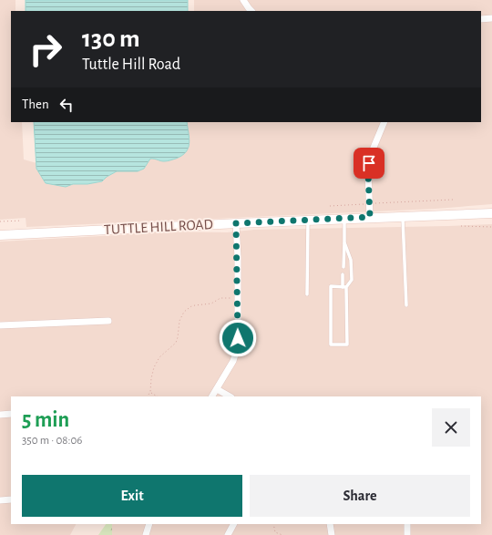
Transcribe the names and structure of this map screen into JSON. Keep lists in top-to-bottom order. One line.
{"streets":{"main road":["TUTTLE HILL ROAD"]},"page":{"turn":["130 m","Tuttle Hill Road"],"then":"Then","heading":["5 min","350 m · 08:06"],"buttons":["Exit","Share"]}}
